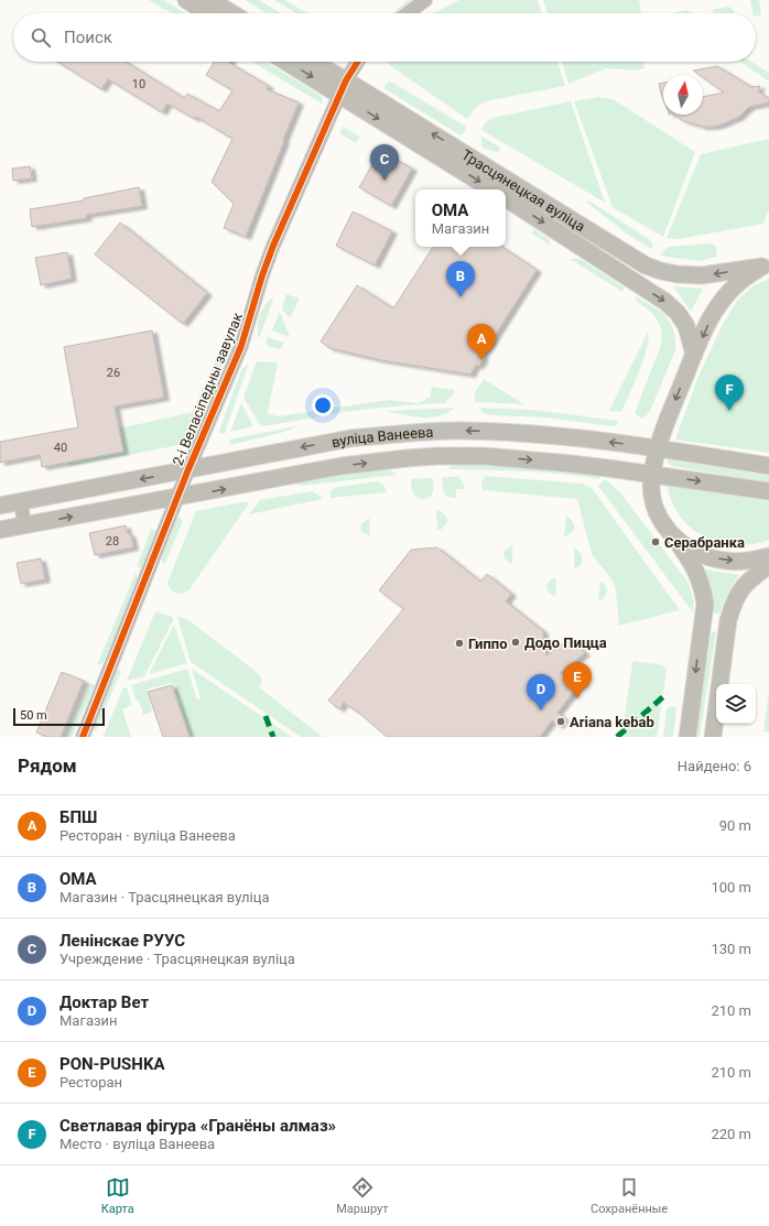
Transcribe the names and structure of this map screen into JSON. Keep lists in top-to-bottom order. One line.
{"streets":{"main road":["Трасцянецкая вуліца","вуліца Ванеева"],"street":["2-і Веласіпедны завулак"]},"crossings":[["Трасцянецкая вуліца","2-і Веласіпедны завулак"],["2-і Веласіпедны завулак","вуліца Ванеева"]],"places":["Серабранка","Додо Пицца","Гиппо","Ariana kebab"],"house_numbers":["10","26","40","28"],"scale_bar":"50 m","north":"top","page":{"search":"Поиск","pins":["C","B","A","F","E","D"],"popup":["ОМА","Магазин"],"scale":"50 m","heading":["Рядом","Найдено: 6"],"list":[{"mark":"A","name":"БПШ","note":"Ресторан · вуліца Ванеева","value":"90 m"},{"mark":"B","name":"ОМА","note":"Магазин · Трасцянецкая вуліца","value":"100 m"},{"mark":"C","name":"Ленінскае РУУС","note":"Учреждение · Трасцянецкая вуліца","value":"130 m"},{"mark":"D","name":"Доктар Вет","note":"Магазин","value":"210 m"},{"mark":"E","name":"PON-PUSHKA","note":"Ресторан","value":"210 m"},{"mark":"F","name":"Светлавая фігура «Гранёны алмаз»","note":"Место · вуліца Ванеева","value":"220 m"}],"nav":["Карта","Маршрут","Сохранённые"]}}
